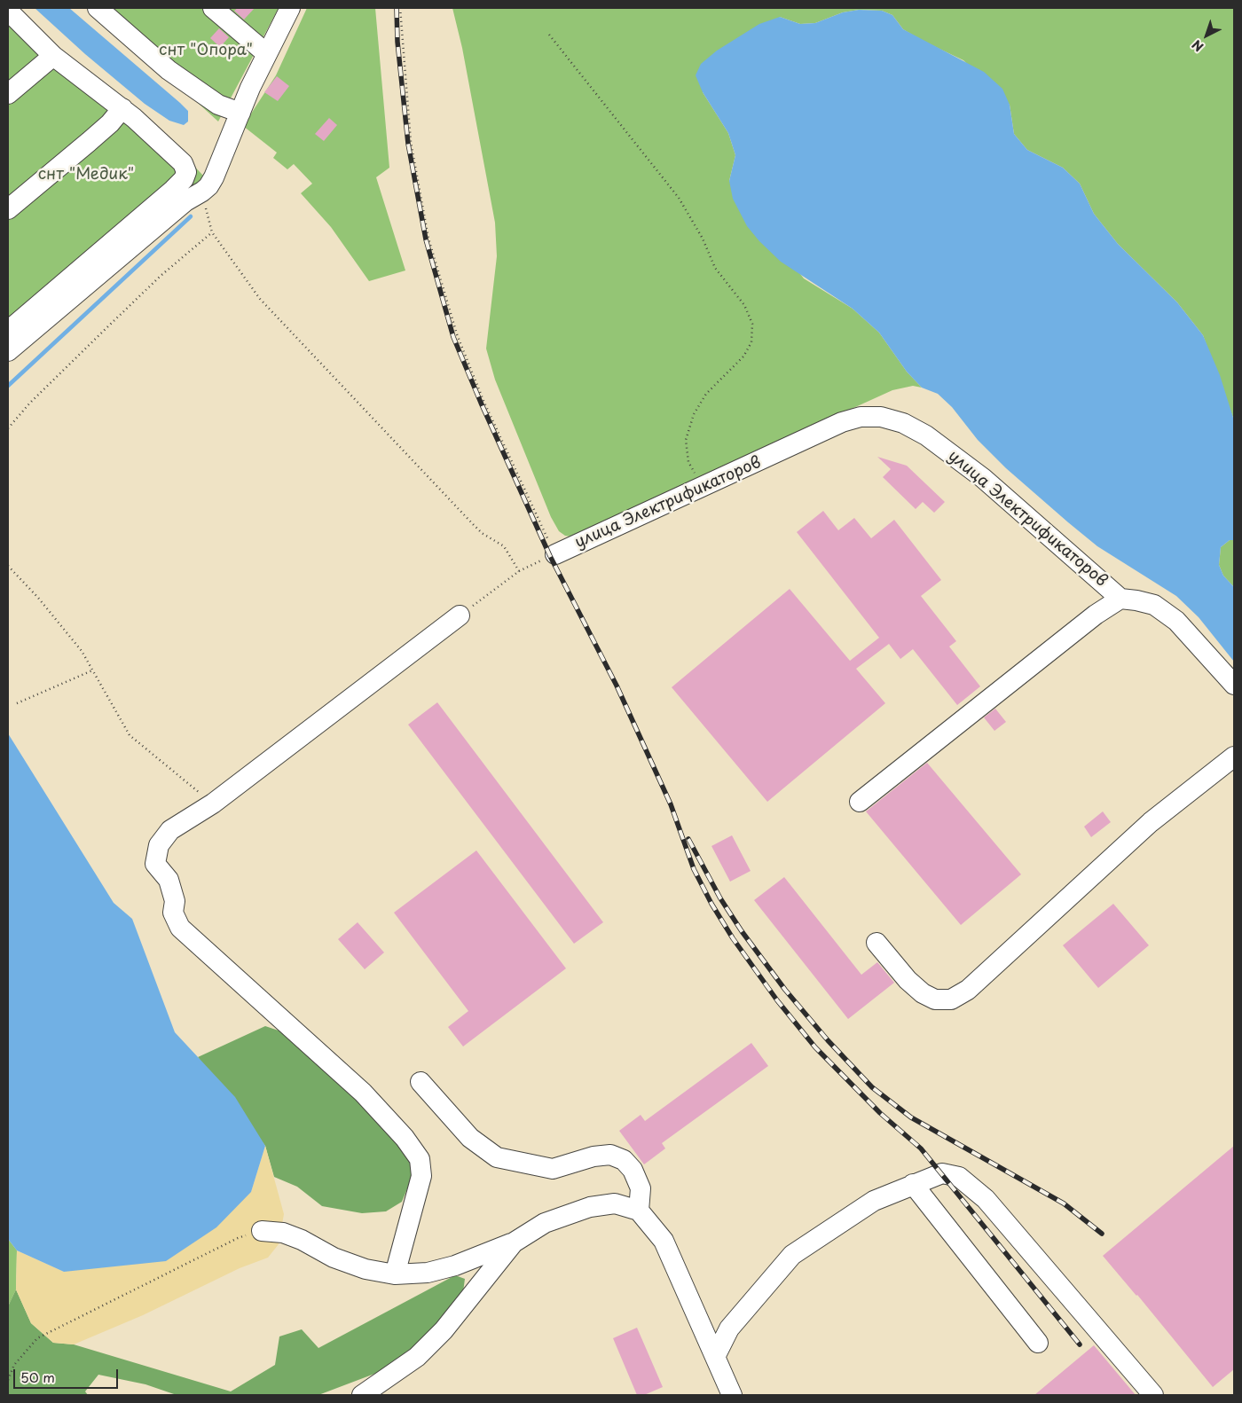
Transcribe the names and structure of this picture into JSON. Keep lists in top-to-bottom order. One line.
{"streets":{"street":["улица Электрификаторов"]},"parks":["снт \"Опора\"","снт \"Медик\""],"scale_bar":"50 m","north":"bottom left"}
